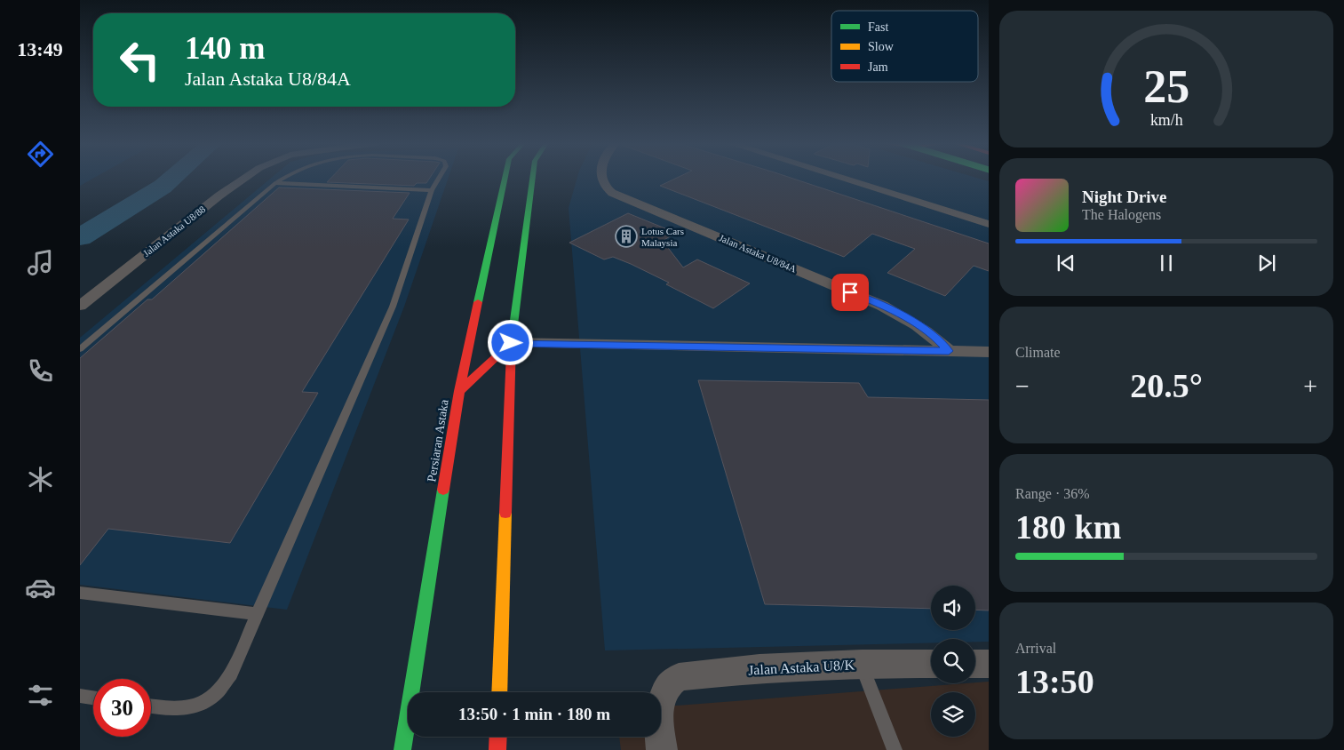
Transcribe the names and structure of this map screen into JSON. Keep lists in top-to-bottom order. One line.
{"streets":{"main road":["Persiaran Astaka"],"street":["Jalan Astaka U8/88","Jalan Astaka U8/84A","Jalan Astaka U8/K"]},"places":{"building":["Lotus Cars Malaysia"]},"legend":["Fast","Slow","Jam"],"page":{"tabs":"13:49","turn":["140 m","Jalan Astaka U8/84A"],"song":["Night Drive","The Halogens"],"tile":["Climate",["Range · 36%","180 km"],["Arrival","13:50"]],"heat":["−","20.5°","+"],"limit":"30","trip":"13:50 · 1 min · 180 m","gauge":["25","km/h"]}}
